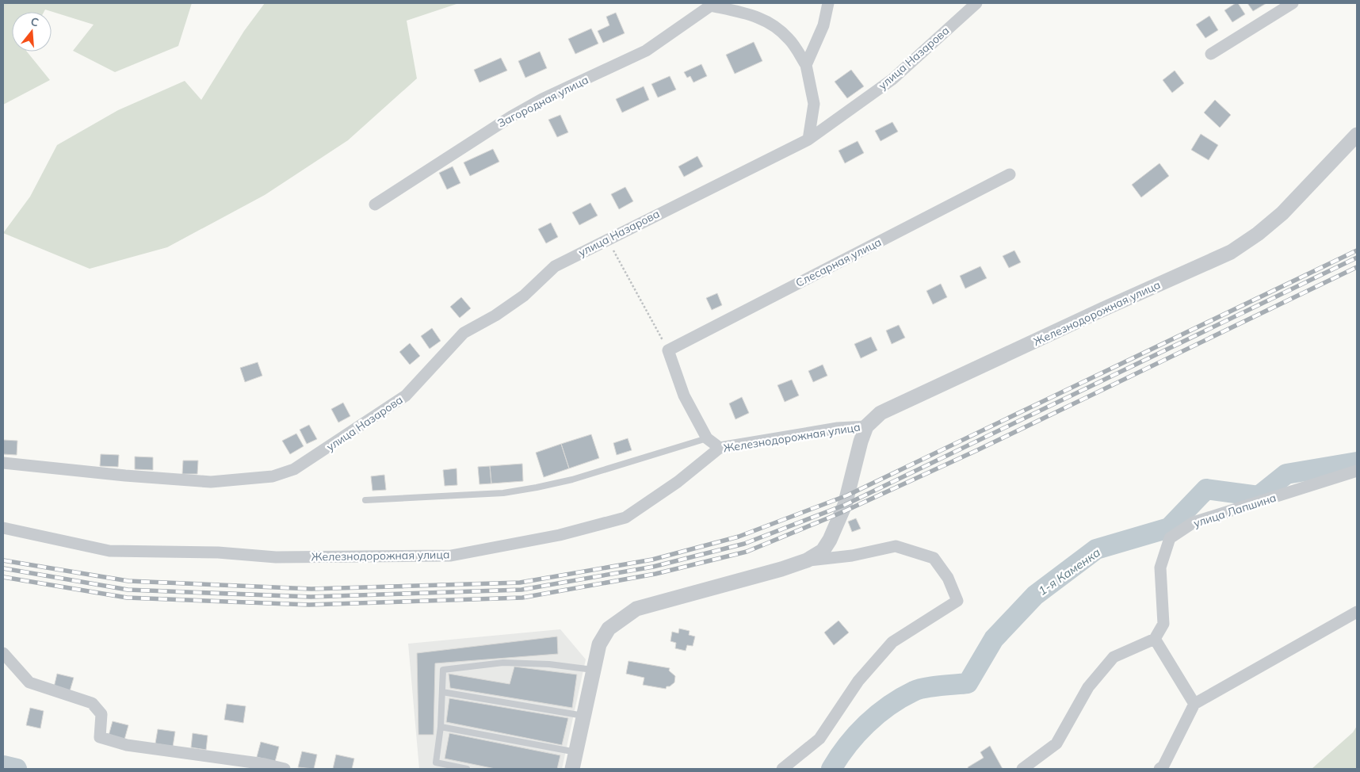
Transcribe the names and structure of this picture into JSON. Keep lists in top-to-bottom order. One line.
{"streets":{"street":["улица Назарова","Загородная улица","Слесарная улица","Железнодорожная улица","улица Лапшина"]},"water":["1-я Каменка"],"north":"top"}
